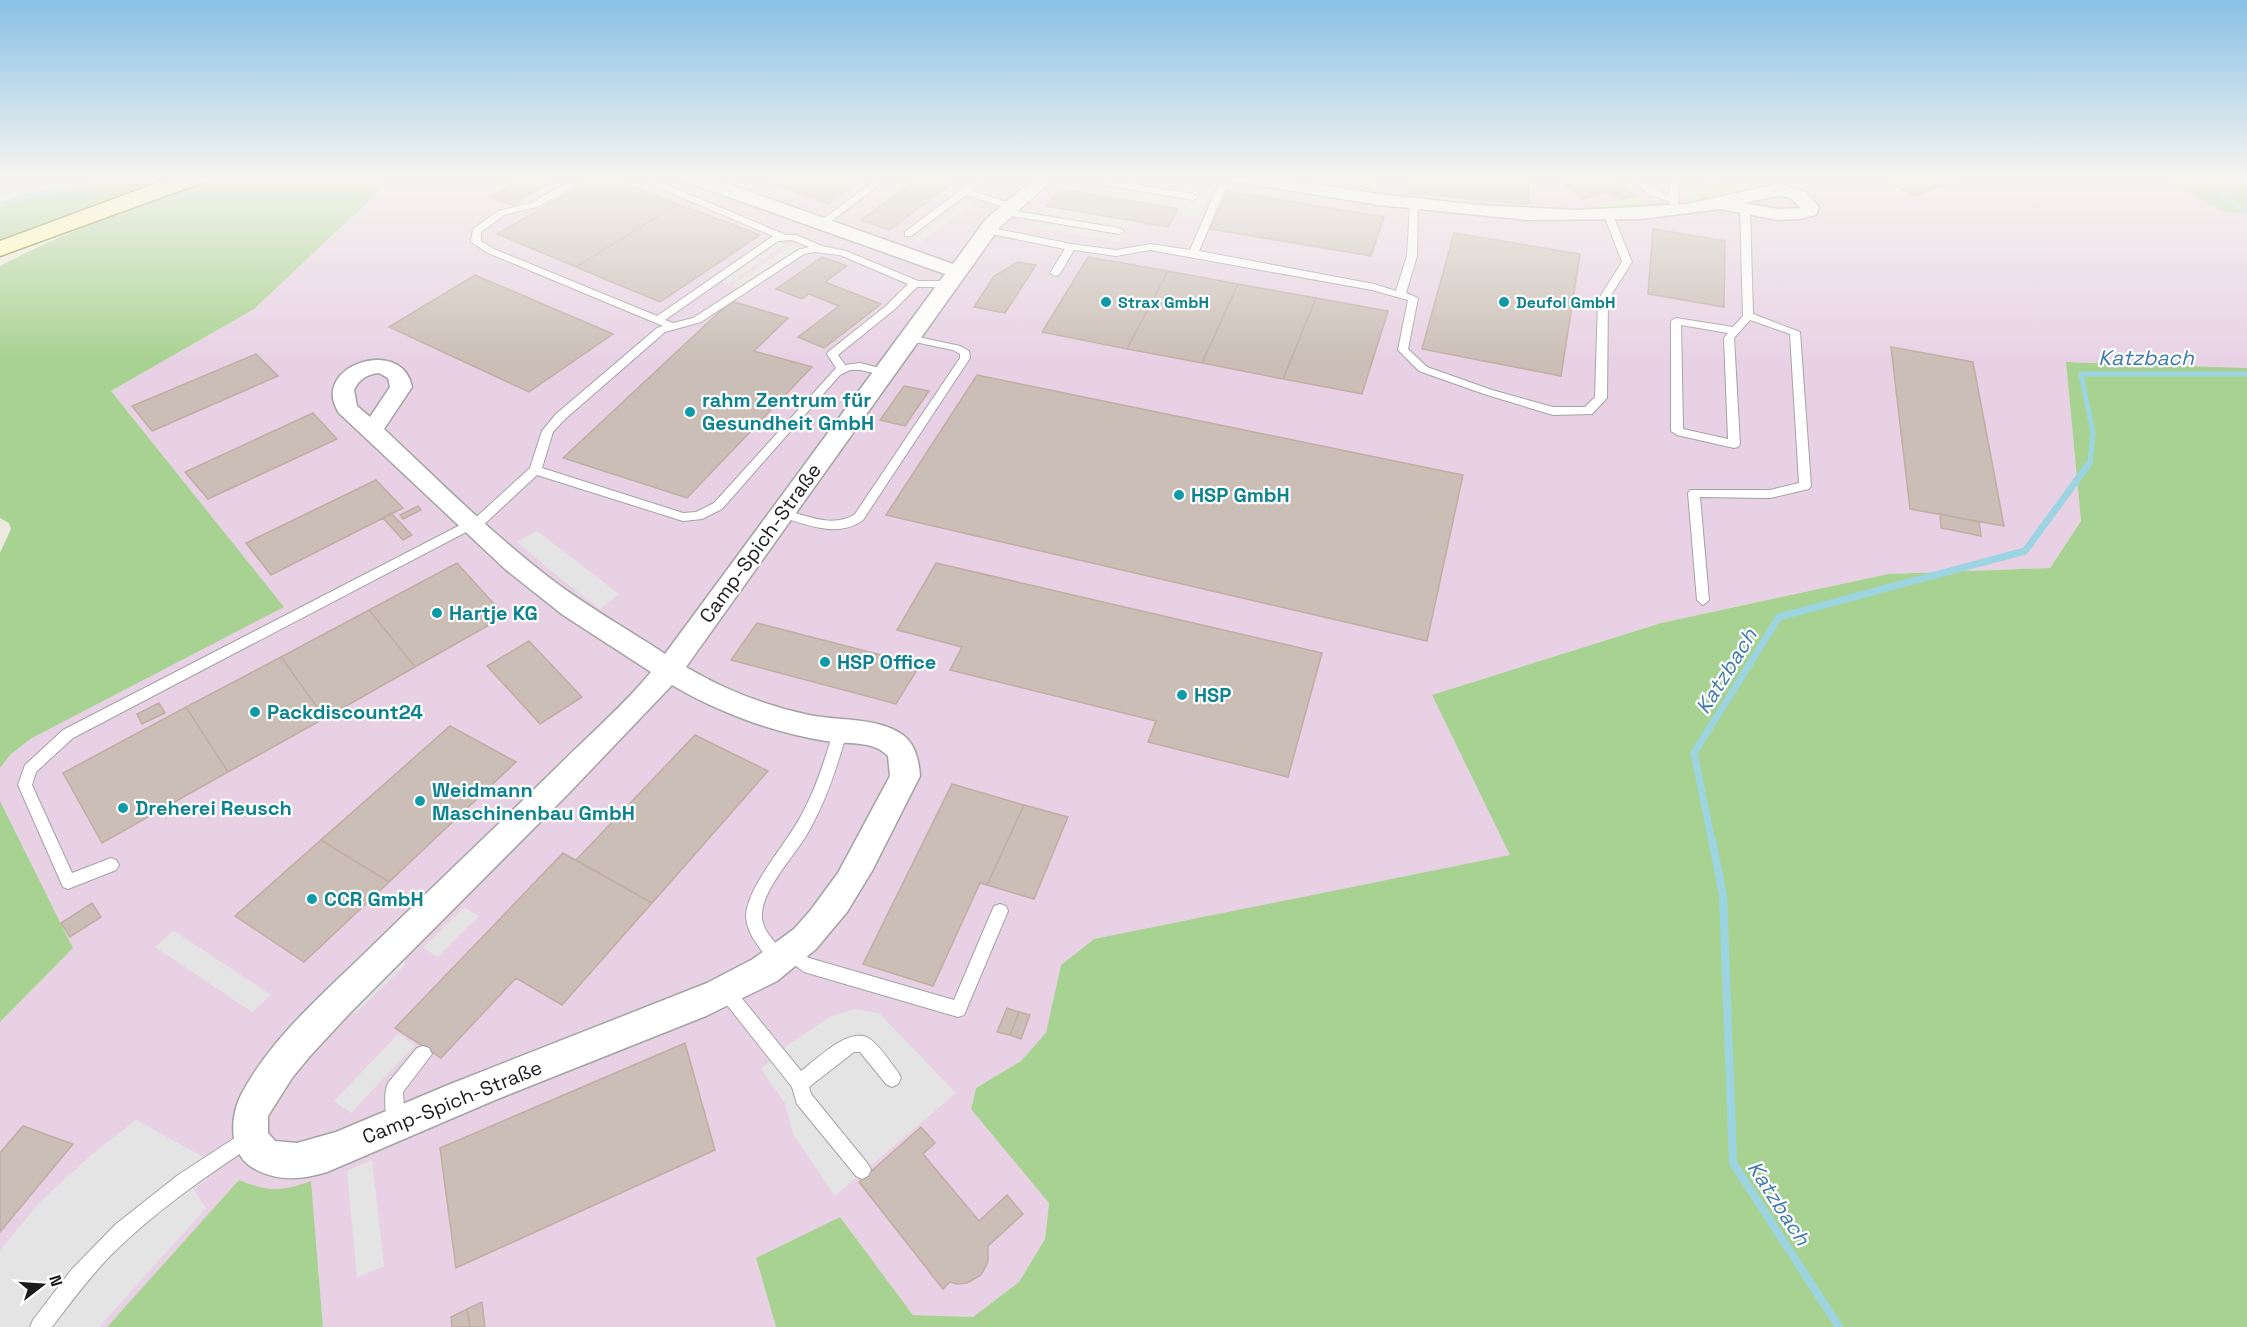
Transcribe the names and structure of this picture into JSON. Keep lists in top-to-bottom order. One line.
{"streets":{"street":["Camp-Spich-Straße"]},"water":["Katzbach"],"places":["Strax GmbH","Deufol GmbH","rahm Zentrum für Gesundheit GmbH","HSP GmbH","Hartje KG","HSP Office","HSP","Packdiscount24","Weidmann Maschinenbau GmbH","Dreherei Reusch","CCR GmbH"],"north":"right"}
